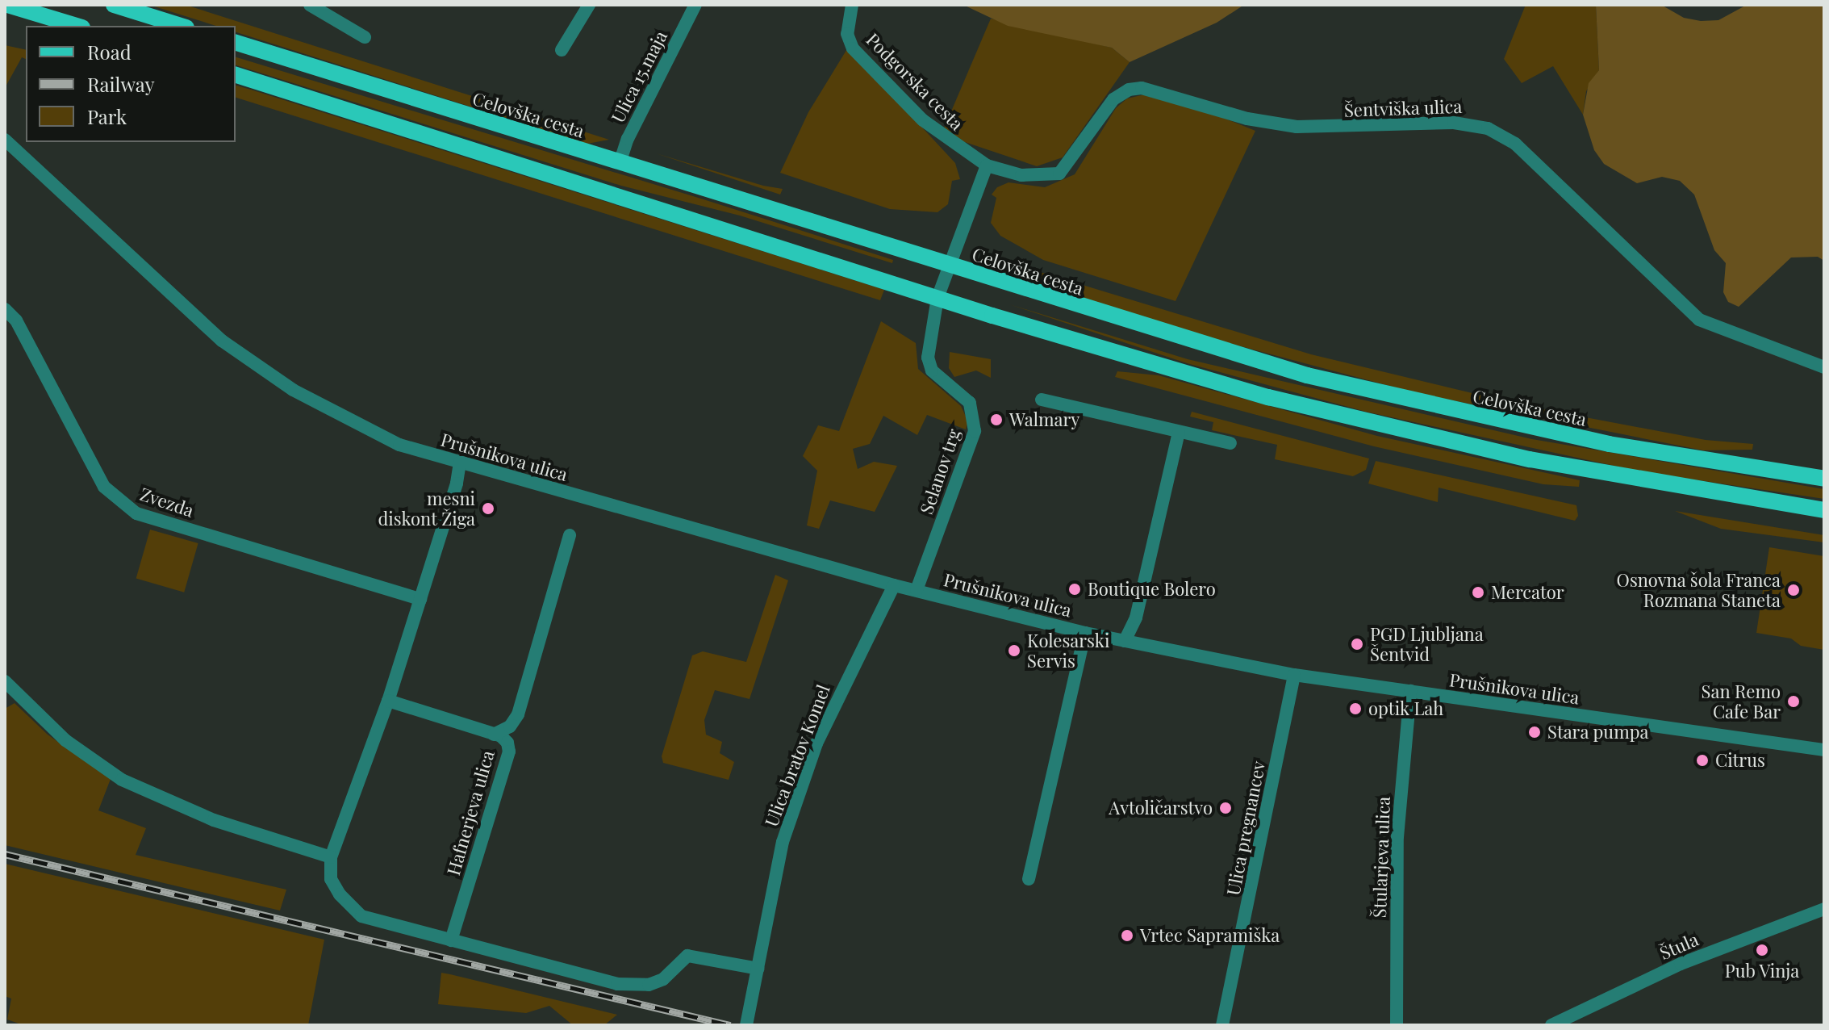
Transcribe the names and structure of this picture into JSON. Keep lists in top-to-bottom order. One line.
{"streets":{"main road":["Celovška cesta"],"street":["Ulica 15.maja","Podgorska cesta","Šentviška ulica","Prušnikova ulica","Selanov trg","Zvezda","Ulica bratov Komel","Hafnerjeva ulica","Ulica pregnancev","Štularjeva ulica","Štula"]},"crossings":[["Ulica 15.maja","Celovška cesta"],["Podgorska cesta","Šentviška ulica"],["Podgorska cesta","Selanov trg"],["Šentviška ulica","Selanov trg"],["Celovška cesta","Selanov trg"],["Prušnikova ulica","Selanov trg"],["Prušnikova ulica","Ulica bratov Komel"],["Prušnikova ulica","Ulica pregnancev"],["Prušnikova ulica","Štularjeva ulica"]],"places":["Walmary","mesni diskont Žiga","Boutique Bolero","Osnovna šola Franca Rozmana Staneta","Mercator","PGD Ljubljana Šentvid","Kolesarski Servis","San Remo Cafe Bar","optik Lah","Stara pumpa","Citrus","Avtoličarstvo","Vrtec Sapramiška","Pub Vinja"],"legend":["Road","Railway","Park"]}
